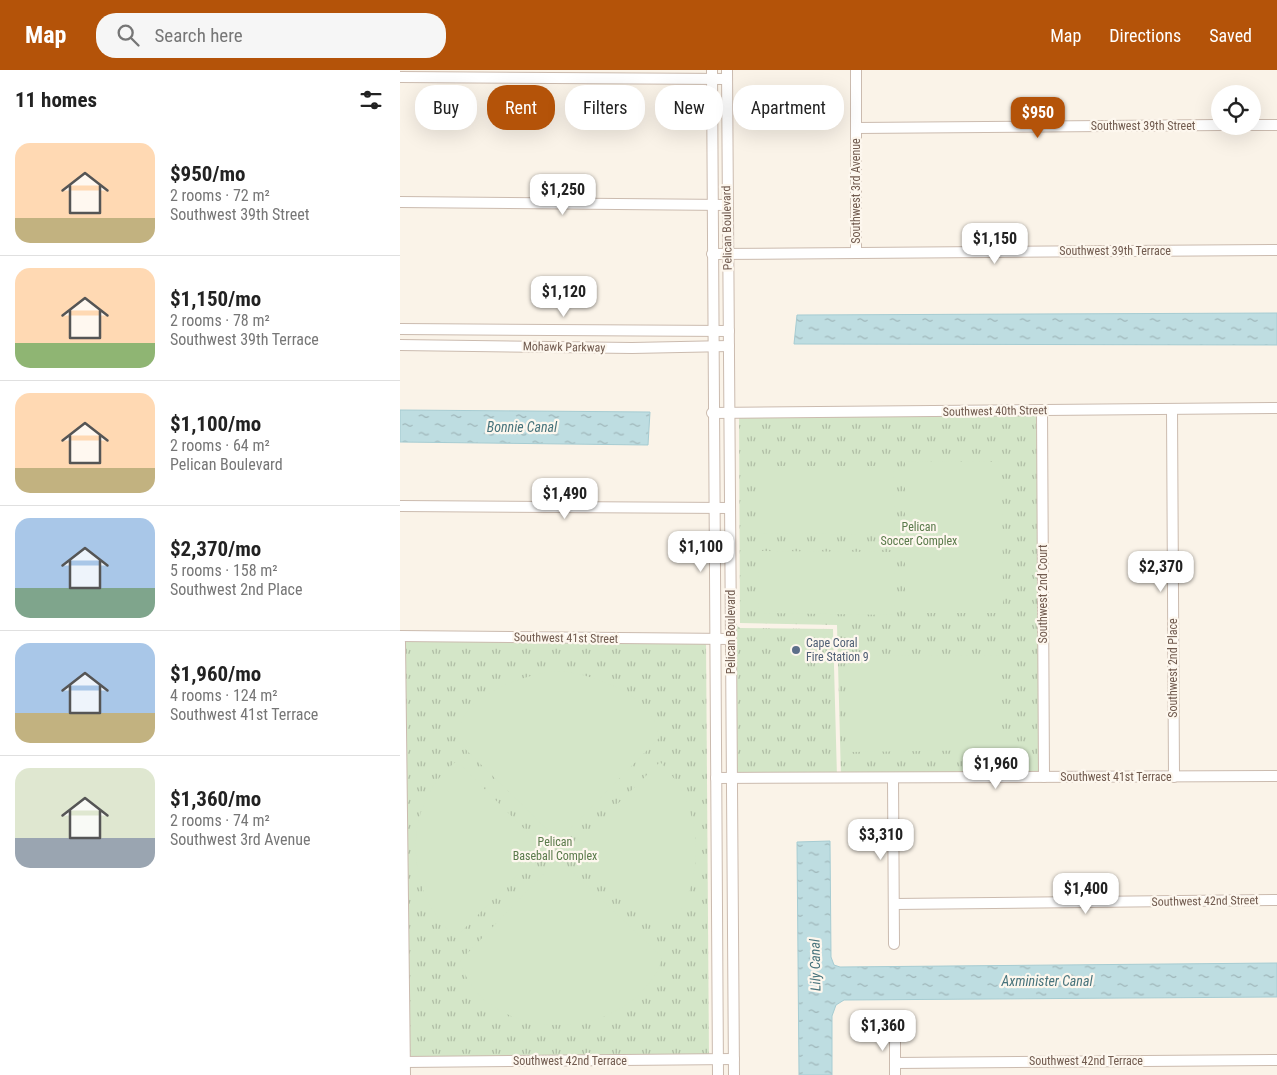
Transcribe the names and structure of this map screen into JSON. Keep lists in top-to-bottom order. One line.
{"streets":{"street":["Southwest 39th Street","Southwest 3rd Avenue","Pelican Boulevard","Southwest 39th Terrace","Mohawk Parkway","Southwest 40th Street","Southwest 2nd Court","Southwest 41st Street","Southwest 2nd Place","Southwest 41st Terrace","Southwest 42nd Street","Southwest 42nd Terrace"]},"crossings":[["Southwest 39th Street","Southwest 3rd Avenue"],["Southwest 3rd Avenue","Southwest 39th Terrace"],["Pelican Boulevard","Southwest 39th Terrace"],["Pelican Boulevard","Mohawk Parkway"],["Pelican Boulevard","Southwest 40th Street"],["Pelican Boulevard","Southwest 41st Street"],["Pelican Boulevard","Southwest 41st Terrace"],["Pelican Boulevard","Southwest 42nd Terrace"],["Southwest 40th Street","Southwest 2nd Court"],["Southwest 40th Street","Southwest 2nd Place"],["Southwest 2nd Court","Southwest 41st Terrace"],["Southwest 2nd Place","Southwest 41st Terrace"]],"water":["Bonnie Canal","Lily Canal","Axminister Canal"],"parks":["Pelican Soccer Complex","Pelican Baseball Complex"],"places":["Cape Coral Fire Station 9"],"page":{"header":"Map","search":"Search here","nav":["Map","Directions","Saved"],"heading":"11 homes","chip":["Buy","Rent","Filters","New","Apartment"],"price":["$950","$1,250","$1,150","$1,120","$1,490","$1,100","$2,370","$1,960","$3,310","$1,400","$1,360"],"list":[{"name":"$950/mo","note":"2 rooms · 72 m² · Southwest 39th Street"},{"name":"$1,150/mo","note":"2 rooms · 78 m² · Southwest 39th Terrace"},{"name":"$1,100/mo","note":"2 rooms · 64 m² · Pelican Boulevard"},{"name":"$2,370/mo","note":"5 rooms · 158 m² · Southwest 2nd Place"},{"name":"$1,960/mo","note":"4 rooms · 124 m² · Southwest 41st Terrace"},{"name":"$1,360/mo","note":"2 rooms · 74 m² · Southwest 3rd Avenue"}]}}
